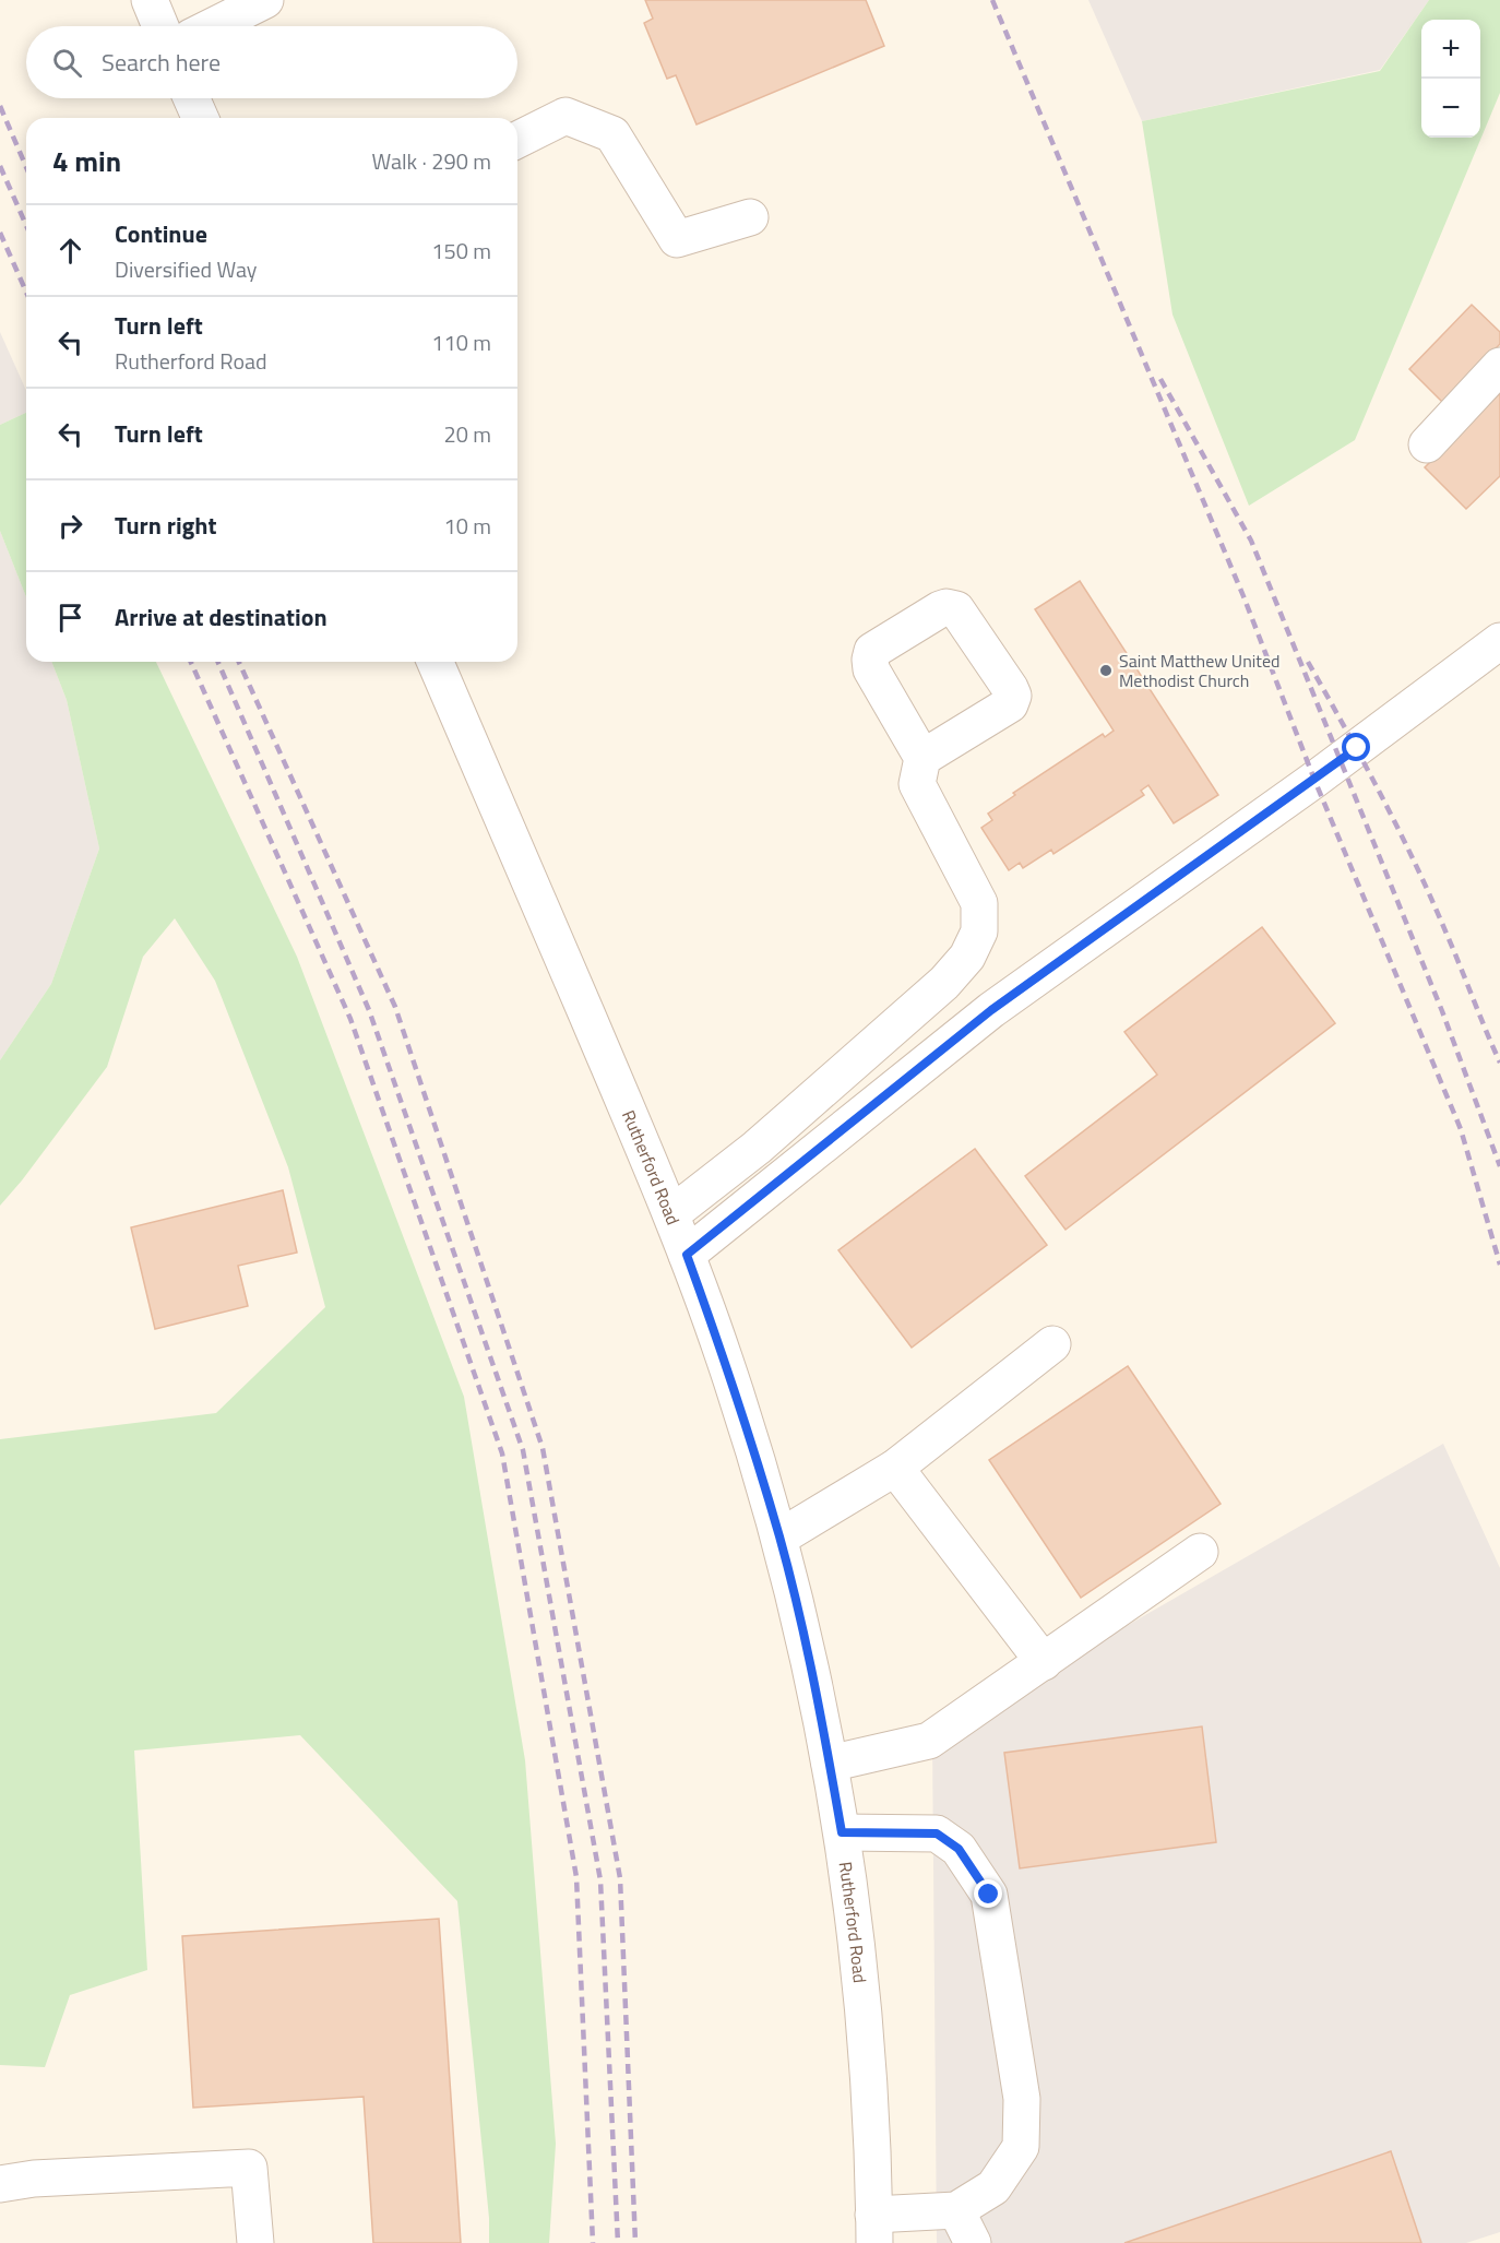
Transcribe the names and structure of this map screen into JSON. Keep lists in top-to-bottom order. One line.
{"streets":{"street":["Rutherford Road"]},"places":["Saint Matthew United Methodist Church"],"page":{"map_buttons":["+","−"],"search":"Search here","heading":["4 min","Walk · 290 m"],"list":[["Continue","Diversified Way","150 m"],["Turn left","Rutherford Road","110 m"],["Turn left","20 m"],["Turn right","10 m"],"Arrive at destination"]}}
